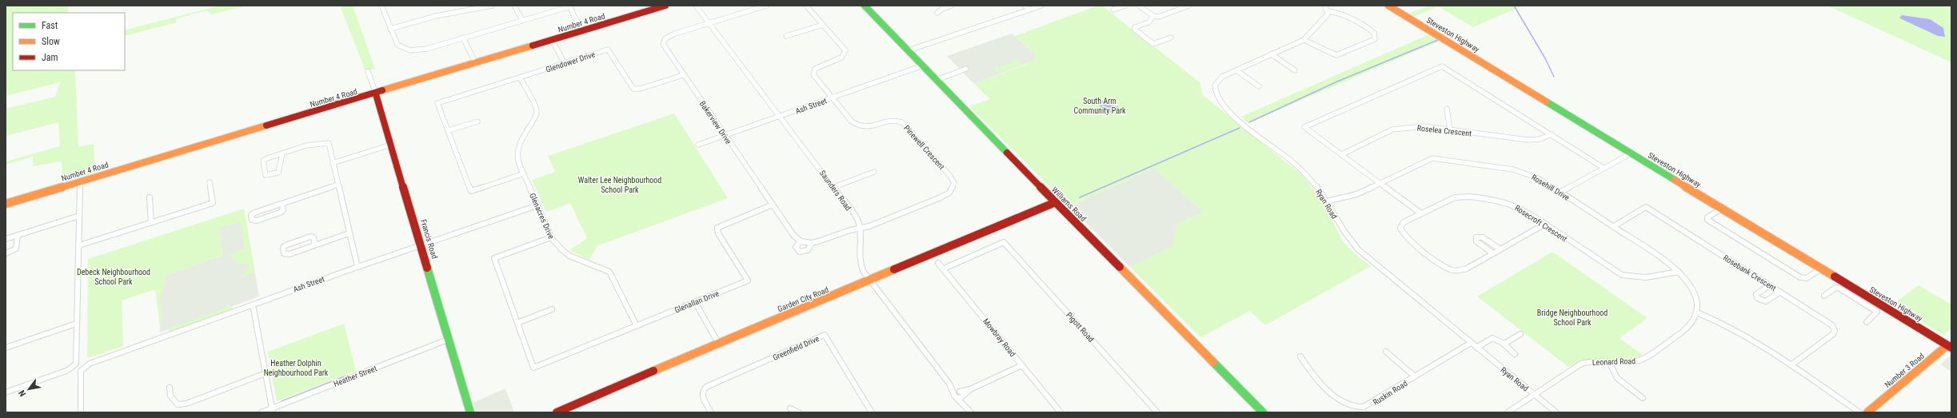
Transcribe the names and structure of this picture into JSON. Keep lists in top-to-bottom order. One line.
{"streets":{"street":["Number 4 Road","Steveston Highway","Glendower Drive","Ash Street","Bakerview Drive","Roselea Crescent","Pinewell Crescent","Rosehill Drive","Saunders Road","Williams Road","Ryan Road","Glenacres Drive","Rosecroft Crescent","Francis Road","Rosebank Crescent","Garden City Road","Glenallan Drive","Pigott Road","Mowbray Road","Greenfield Drive","Leonard Road","Number 3 Road","Heather Street","Ruskin Road"]},"crossings":[["Number 4 Road","Francis Road"],["Steveston Highway","Number 3 Road"],["Glendower Drive","Bakerview Drive"],["Glendower Drive","Glenacres Drive"],["Ash Street","Bakerview Drive"],["Ash Street","Pinewell Crescent"],["Ash Street","Saunders Road"],["Ash Street","Williams Road"],["Ash Street","Glenacres Drive"],["Ash Street","Francis Road"],["Bakerview Drive","Pinewell Crescent"],["Bakerview Drive","Saunders Road"],["Bakerview Drive","Glenallan Drive"],["Pinewell Crescent","Saunders Road"],["Rosehill Drive","Ryan Road"],["Rosehill Drive","Rosebank Crescent"],["Rosehill Drive","Leonard Road"],["Saunders Road","Garden City Road"],["Williams Road","Garden City Road"],["Ryan Road","Leonard Road"],["Ryan Road","Ruskin Road"],["Glenacres Drive","Glenallan Drive"],["Francis Road","Heather Street"],["Pigott Road","Mowbray Road"]],"parks":["South Arm Community Park","Walter Lee Neighbourhood School Park","Debeck Neighbourhood School Park","Bridge Neighbourhood School Park","Heather Dolphin Neighbourhood Park"],"legend":["Fast","Slow","Jam"],"north":"bottom left"}
